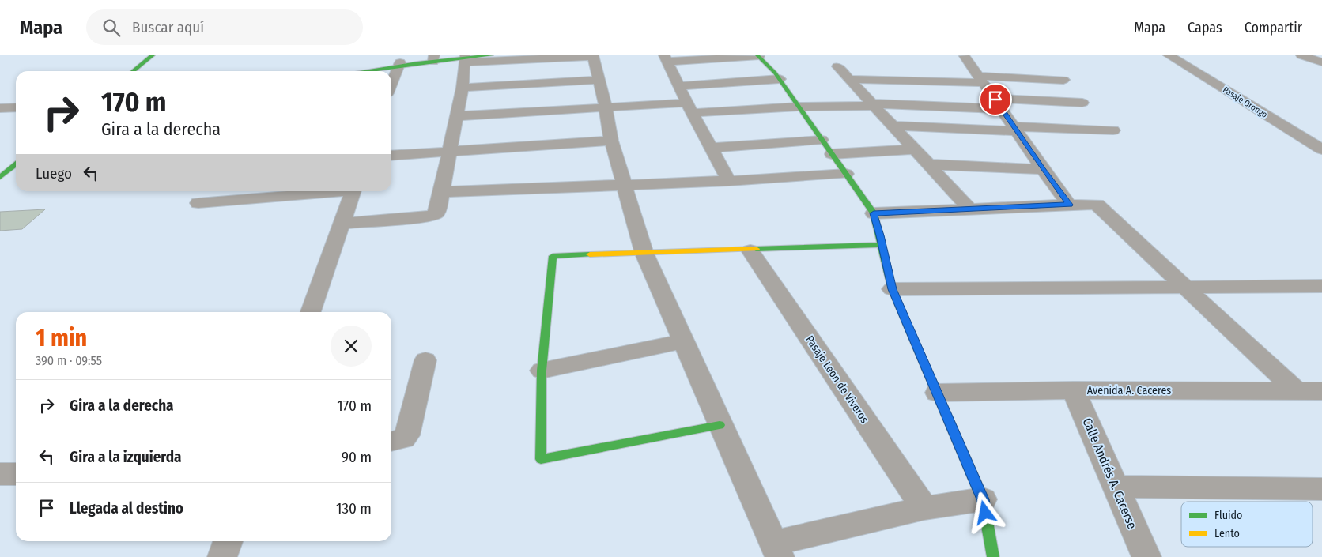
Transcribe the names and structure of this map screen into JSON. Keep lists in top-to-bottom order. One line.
{"streets":{"street":["Pasaje Orongo","Pasaje Leon de Viveros","Avenida A. Caceres","Calle Andrés A. Cacerse"]},"crossings":[["Avenida A. Caceres","Calle Andrés A. Cacerse"]],"legend":["Fluido","Lento"],"page":{"header":"Mapa","search":"Buscar aquí","nav":["Mapa","Capas","Compartir"],"turn":["170 m","Gira a la derecha"],"then":"Luego","heading":["1 min","390 m · 09:55"],"list":[{"name":"Gira a la derecha","value":"170 m"},{"name":"Gira a la izquierda","value":"90 m"},{"name":"Llegada al destino","value":"130 m"}]}}
